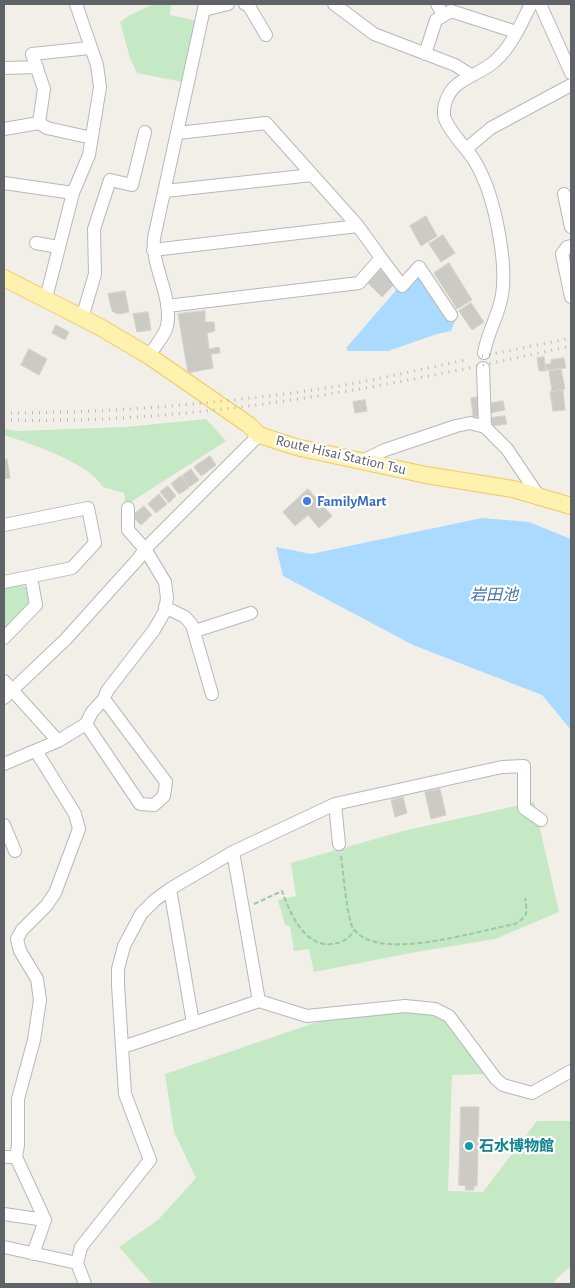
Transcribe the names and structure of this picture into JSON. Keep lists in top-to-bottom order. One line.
{"streets":{"main road":["Route Hisai Station Tsu"]},"water":["岩田池"],"places":["FamilyMart","石水博物館"]}
